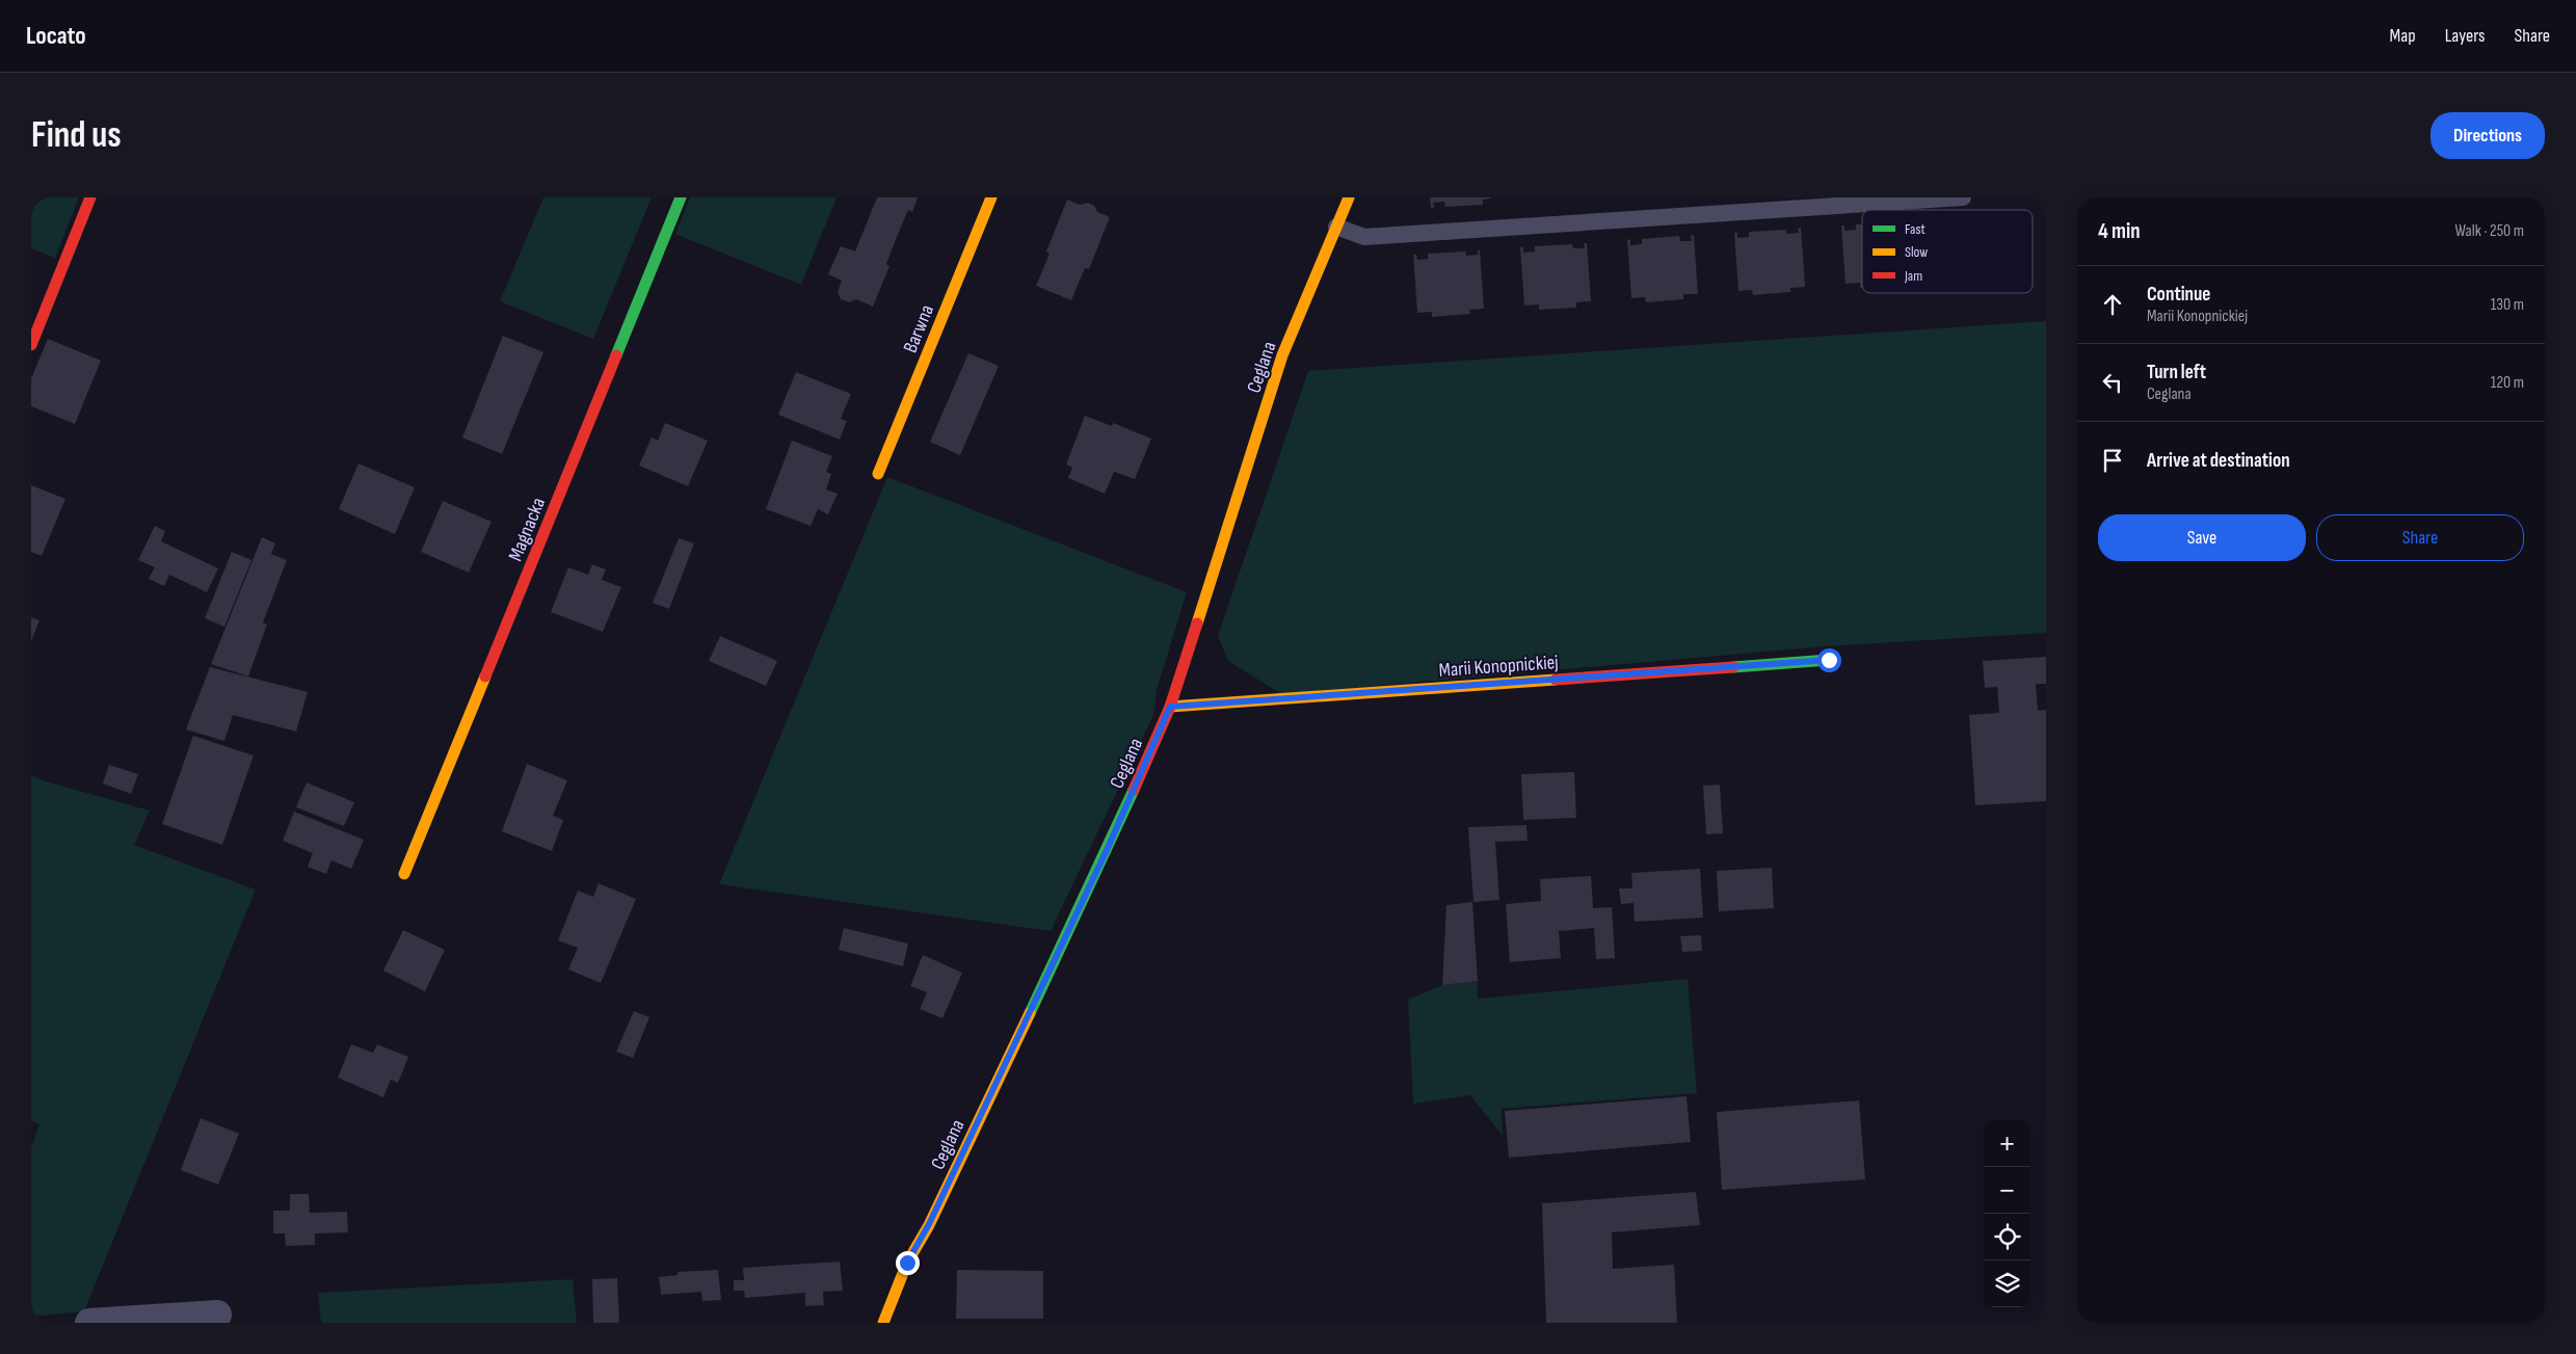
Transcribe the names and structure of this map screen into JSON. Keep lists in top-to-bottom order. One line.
{"streets":{"street":["Barwna","Ceglana","Magnacka","Marii Konopnickiej"]},"crossings":[["Ceglana","Marii Konopnickiej"]],"legend":["Fast","Slow","Jam"],"page":{"header":"Locato","nav":["Map","Layers","Share"],"buttons":["Directions",["Save","Share"]],"title":"Find us","heading":["4 min","Walk · 250 m"],"list":[["Continue","Marii Konopnickiej","130 m"],["Turn left","Ceglana","120 m"],"Arrive at destination"],"map_buttons":["+","−"]}}
